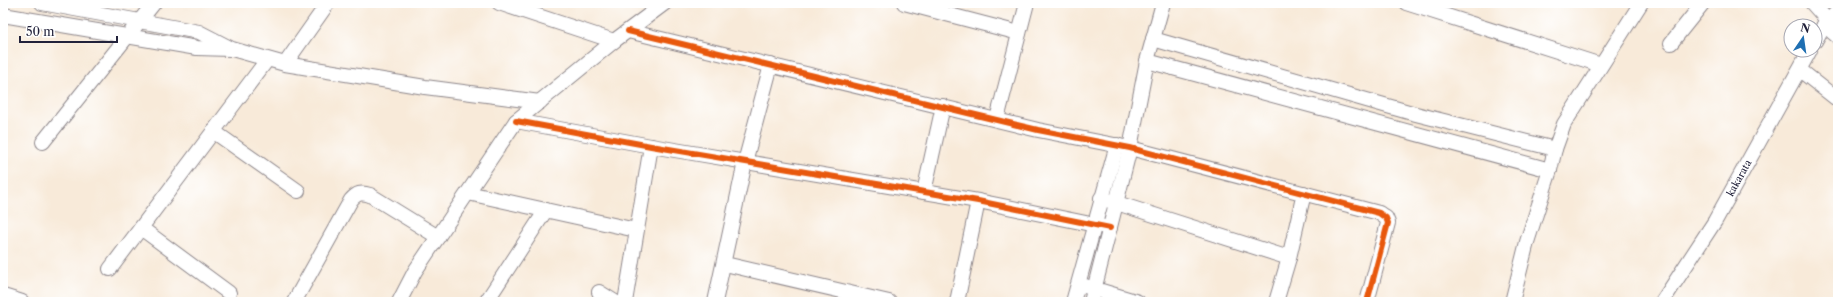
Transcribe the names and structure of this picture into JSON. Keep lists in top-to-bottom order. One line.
{"streets":{"street":["kakarata"]},"scale_bar":"50 m","north":"top"}
